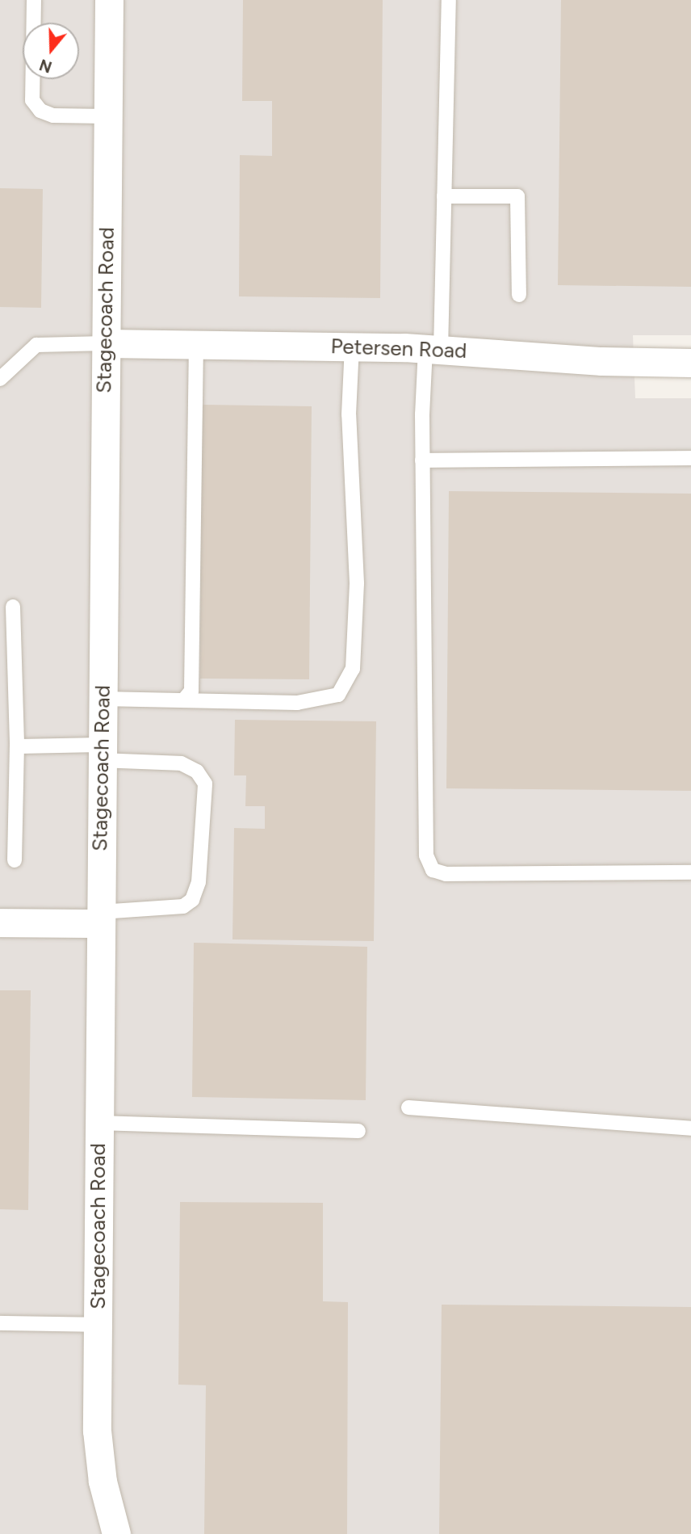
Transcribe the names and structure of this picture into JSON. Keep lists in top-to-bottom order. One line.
{"streets":{"street":["Stagecoach Road","Petersen Road"]},"crossings":[["Stagecoach Road","Petersen Road"]],"north":"bottom"}
